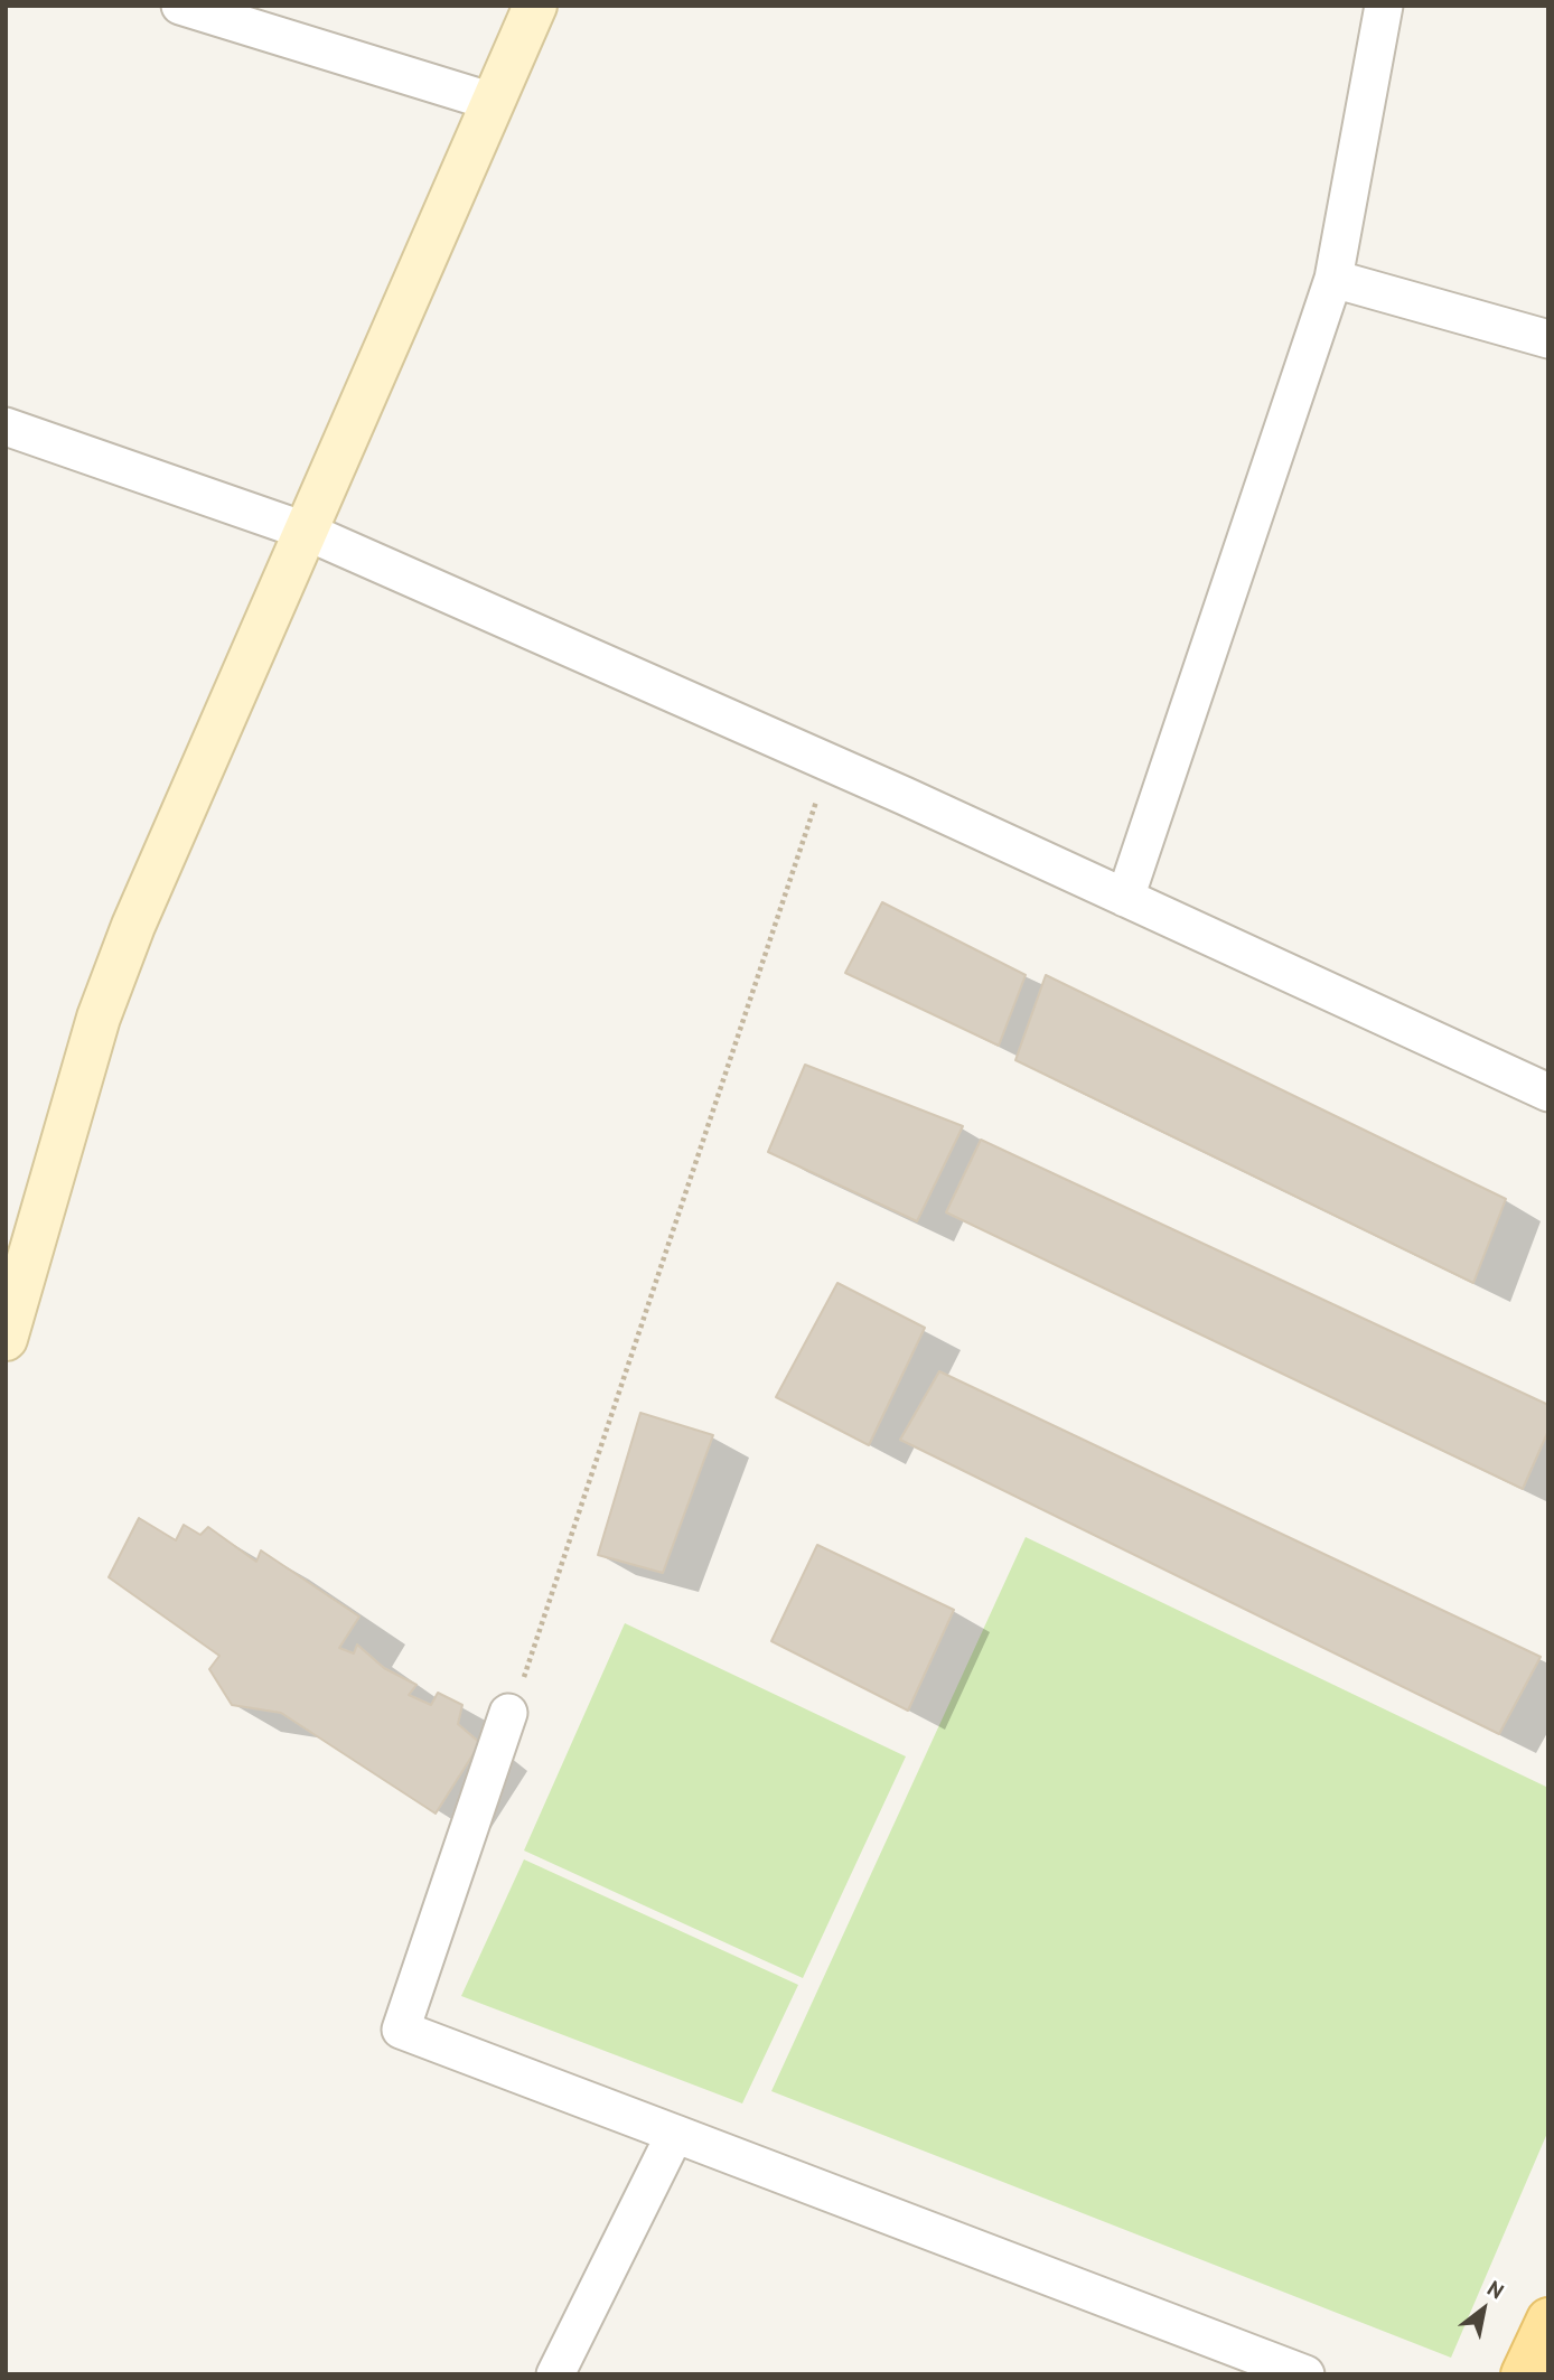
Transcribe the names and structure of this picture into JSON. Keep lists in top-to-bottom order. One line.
{"north":"top right"}
